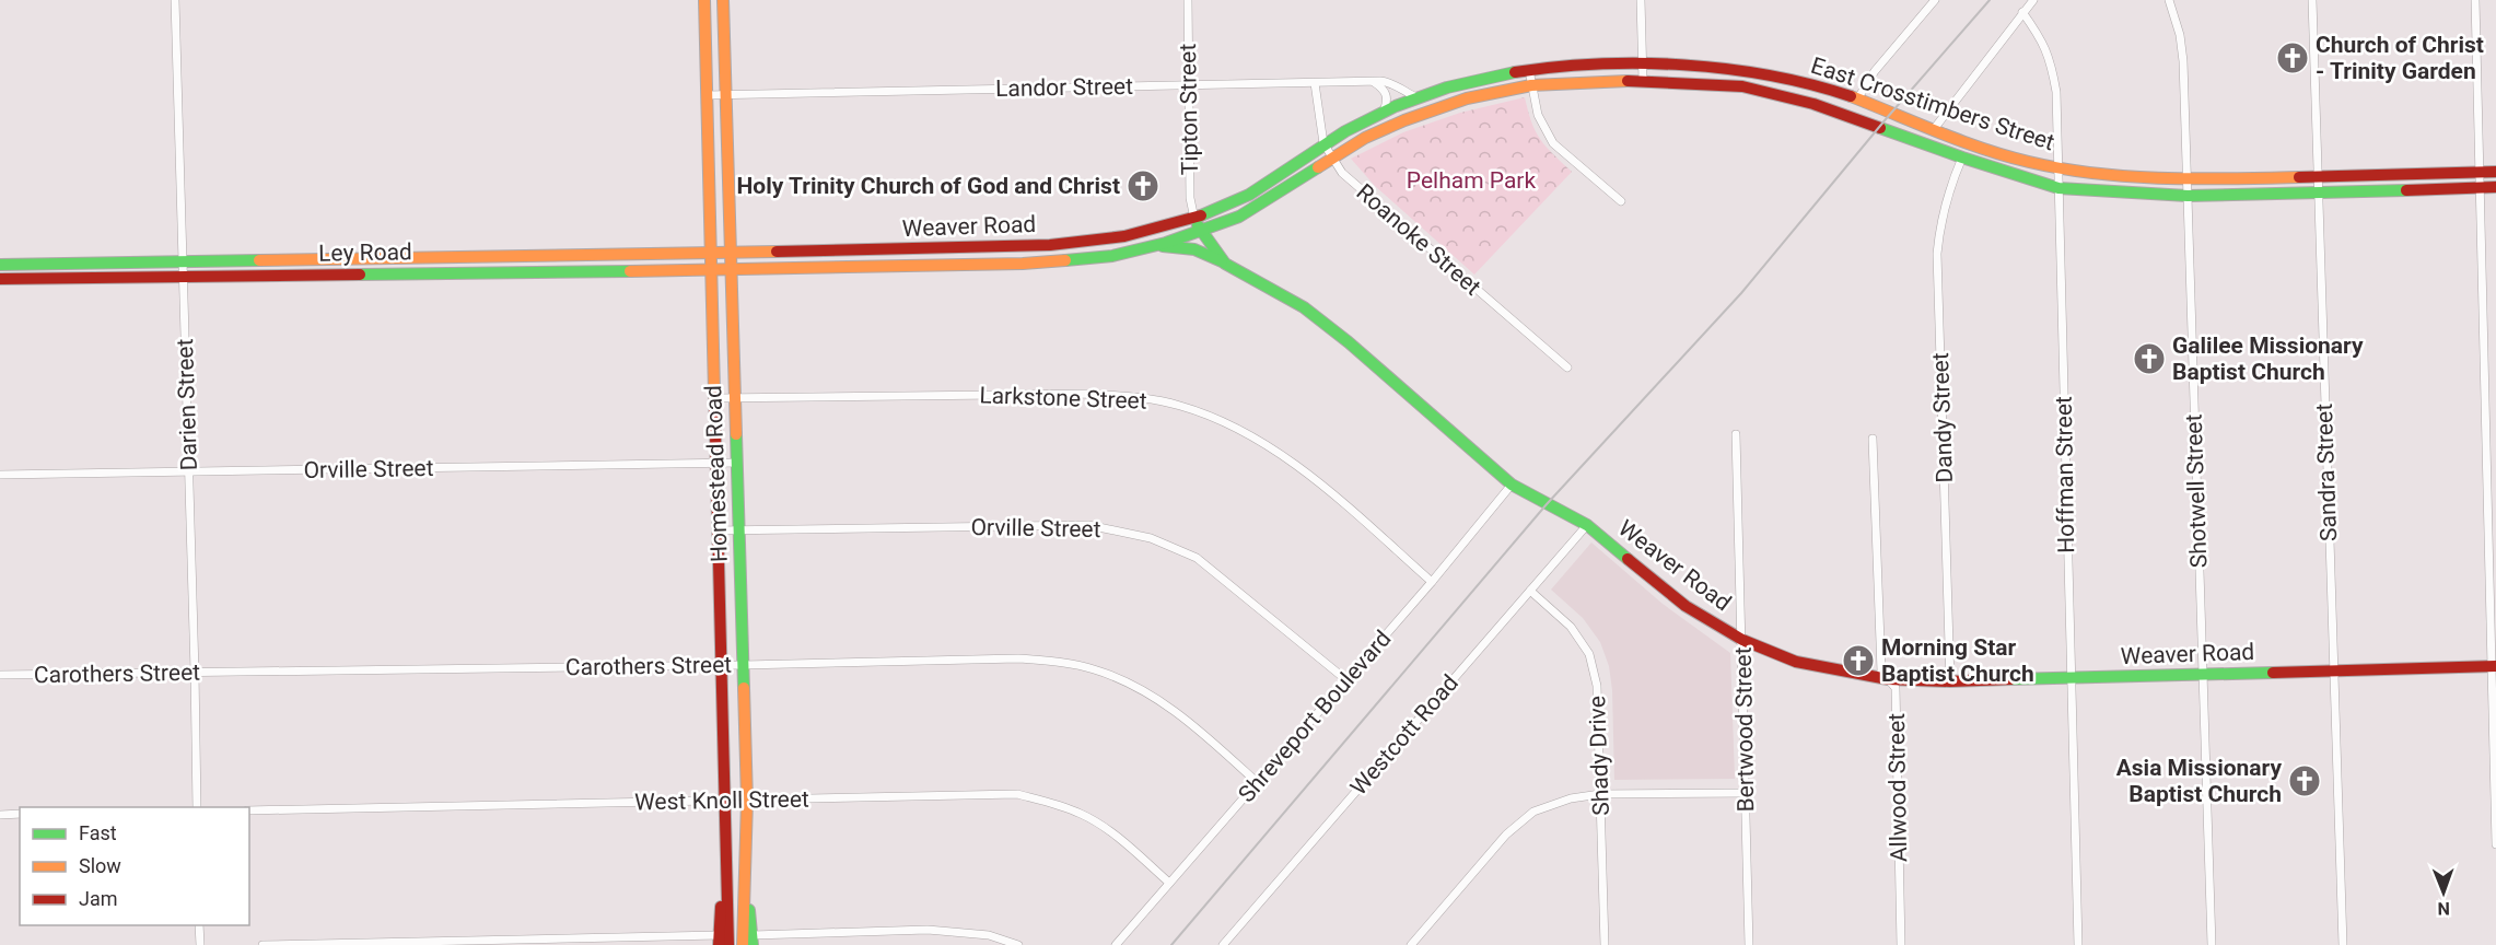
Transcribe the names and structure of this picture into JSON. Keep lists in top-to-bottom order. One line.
{"streets":{"main road":["East Crosstimbers Street","Weaver Road","Ley Road","Homestead Road"],"street":["Landor Street","Tipton Street","Roanoke Street","Larkstone Street","Darien Street","Dandy Street","Orville Street","Sandra Street","Hoffman Street","Shotwell Street","Carothers Street","Shreveport Boulevard","Bertwood Street","Westcott Road","Shady Drive","Allwood Street","West Knoll Street"]},"crossings":[["Landor Street","East Crosstimbers Street"],["Landor Street","Tipton Street"],["Landor Street","Roanoke Street"],["Landor Street","Homestead Road"],["East Crosstimbers Street","Tipton Street"],["East Crosstimbers Street","Weaver Road"],["East Crosstimbers Street","Roanoke Street"],["East Crosstimbers Street","Dandy Street"],["East Crosstimbers Street","Sandra Street"],["East Crosstimbers Street","Hoffman Street"],["East Crosstimbers Street","Shotwell Street"],["Tipton Street","Weaver Road"],["Weaver Road","Ley Road"],["Weaver Road","Dandy Street"],["Weaver Road","Sandra Street"],["Weaver Road","Homestead Road"],["Weaver Road","Hoffman Street"],["Weaver Road","Shotwell Street"],["Weaver Road","Shreveport Boulevard"],["Weaver Road","Bertwood Street"],["Weaver Road","Westcott Road"],["Weaver Road","Allwood Street"],["Ley Road","Darien Street"],["Ley Road","Homestead Road"],["Larkstone Street","Homestead Road"],["Larkstone Street","Shreveport Boulevard"],["Darien Street","Orville Street"],["Darien Street","Carothers Street"],["Orville Street","Homestead Road"],["Orville Street","Shreveport Boulevard"],["Homestead Road","Carothers Street"],["Homestead Road","West Knoll Street"],["Carothers Street","Shreveport Boulevard"],["Shreveport Boulevard","West Knoll Street"],["Westcott Road","Shady Drive"]],"parks":["Pelham Park"],"places":{"church":["Church of Christ - Trinity Garden","Holy Trinity Church of God and Christ","Galilee Missionary Baptist Church","Morning Star Baptist Church","Asia Missionary Baptist Church"]},"legend":["Fast","Slow","Jam"],"north":"bottom"}
